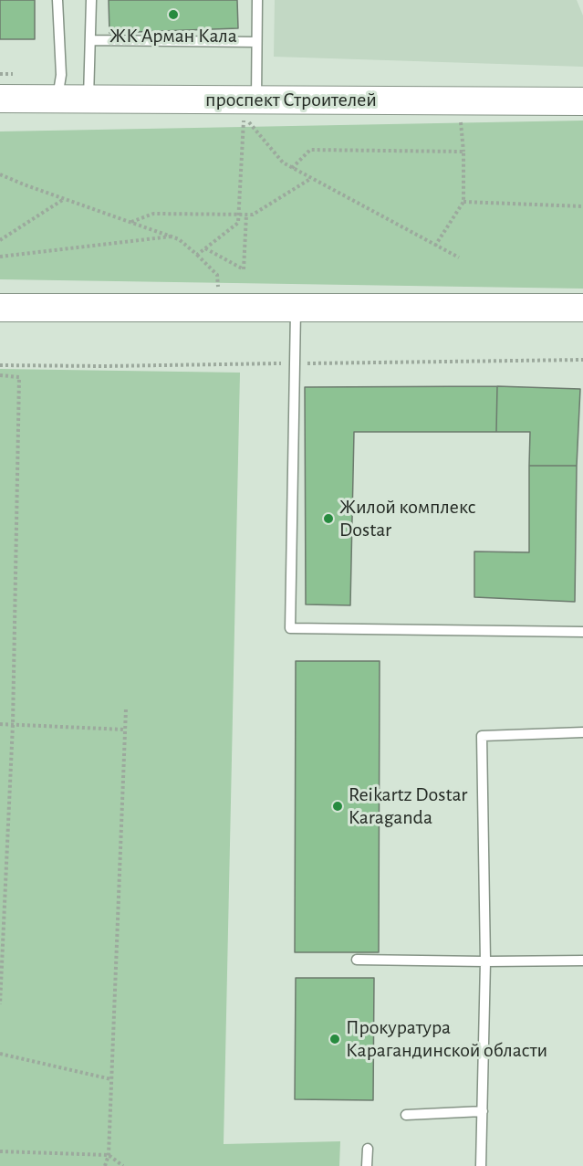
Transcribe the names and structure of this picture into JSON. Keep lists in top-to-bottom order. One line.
{"streets":{"main road":["проспект Строителей"]},"places":["ЖК Арман Кала","Жилой комплекс Dostar","Reikartz Dostar Karaganda","Прокуратура Карагандинской области"]}
